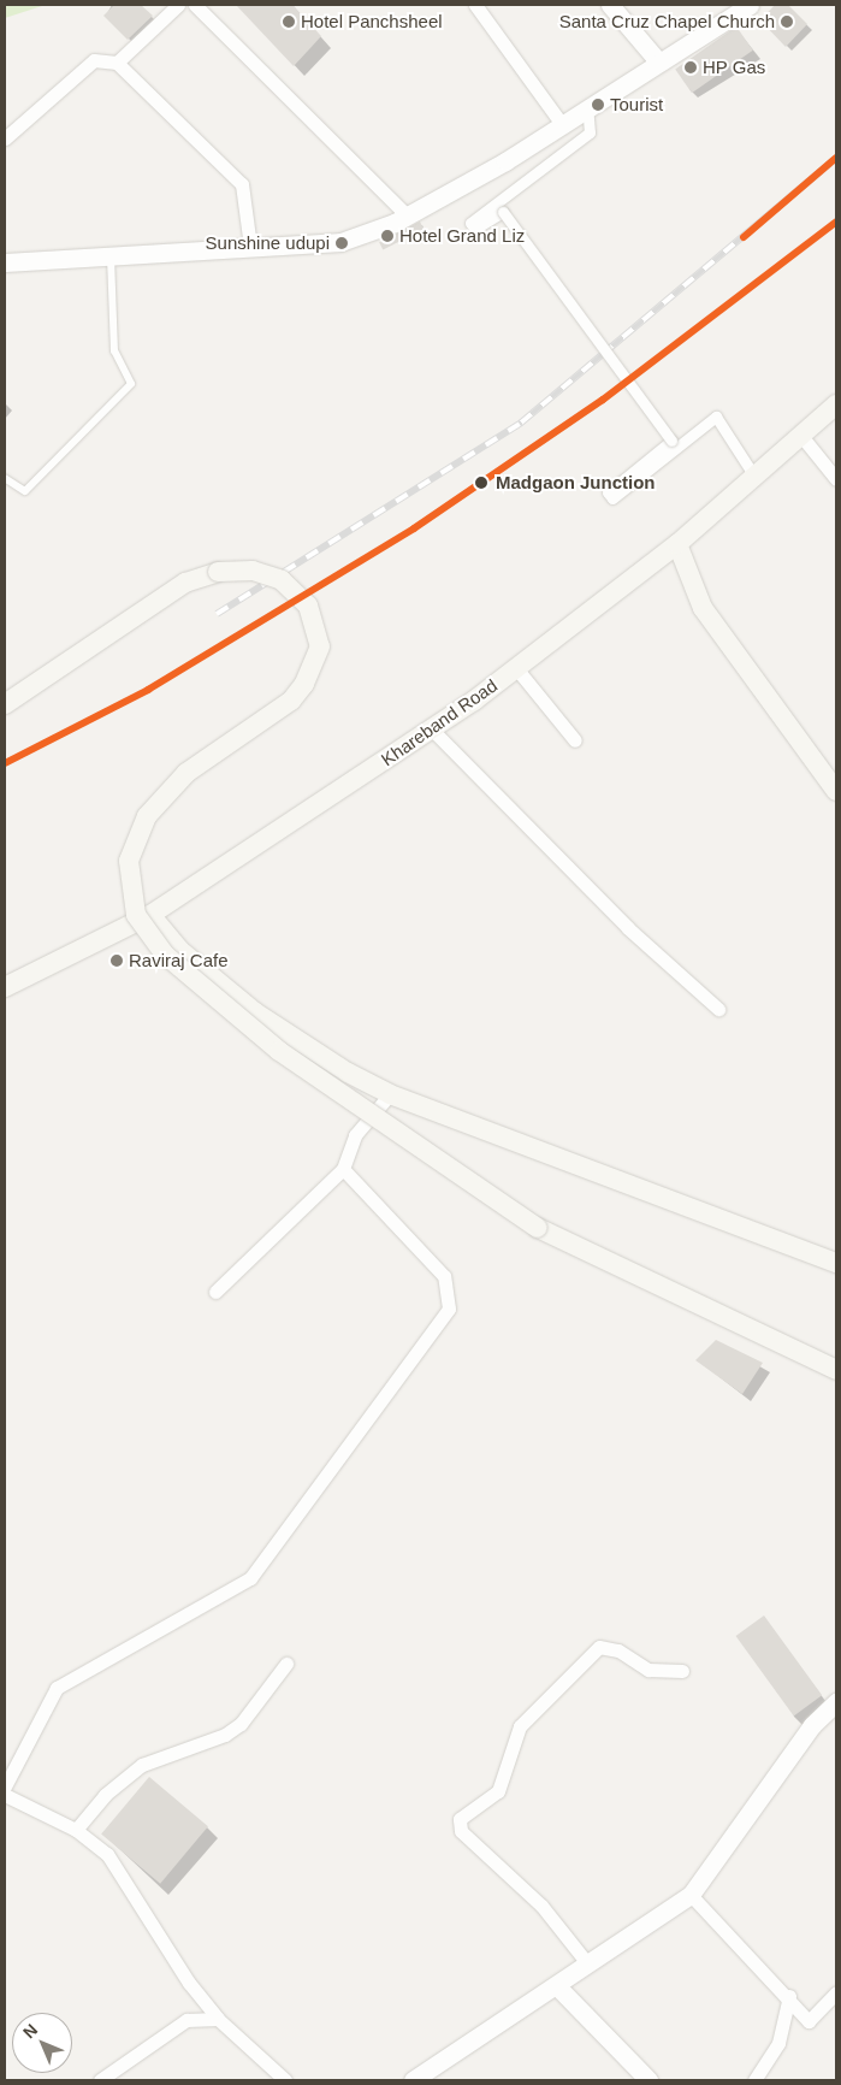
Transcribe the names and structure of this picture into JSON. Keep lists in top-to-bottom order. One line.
{"streets":{"main road":["Khareband Road"]},"places":["Hotel Panchsheel","Santa Cruz Chapel Church","HP Gas","Tourist","Hotel Grand Liz","Sunshine udupi","Madgaon Junction","Raviraj Cafe"],"north":"top left"}
